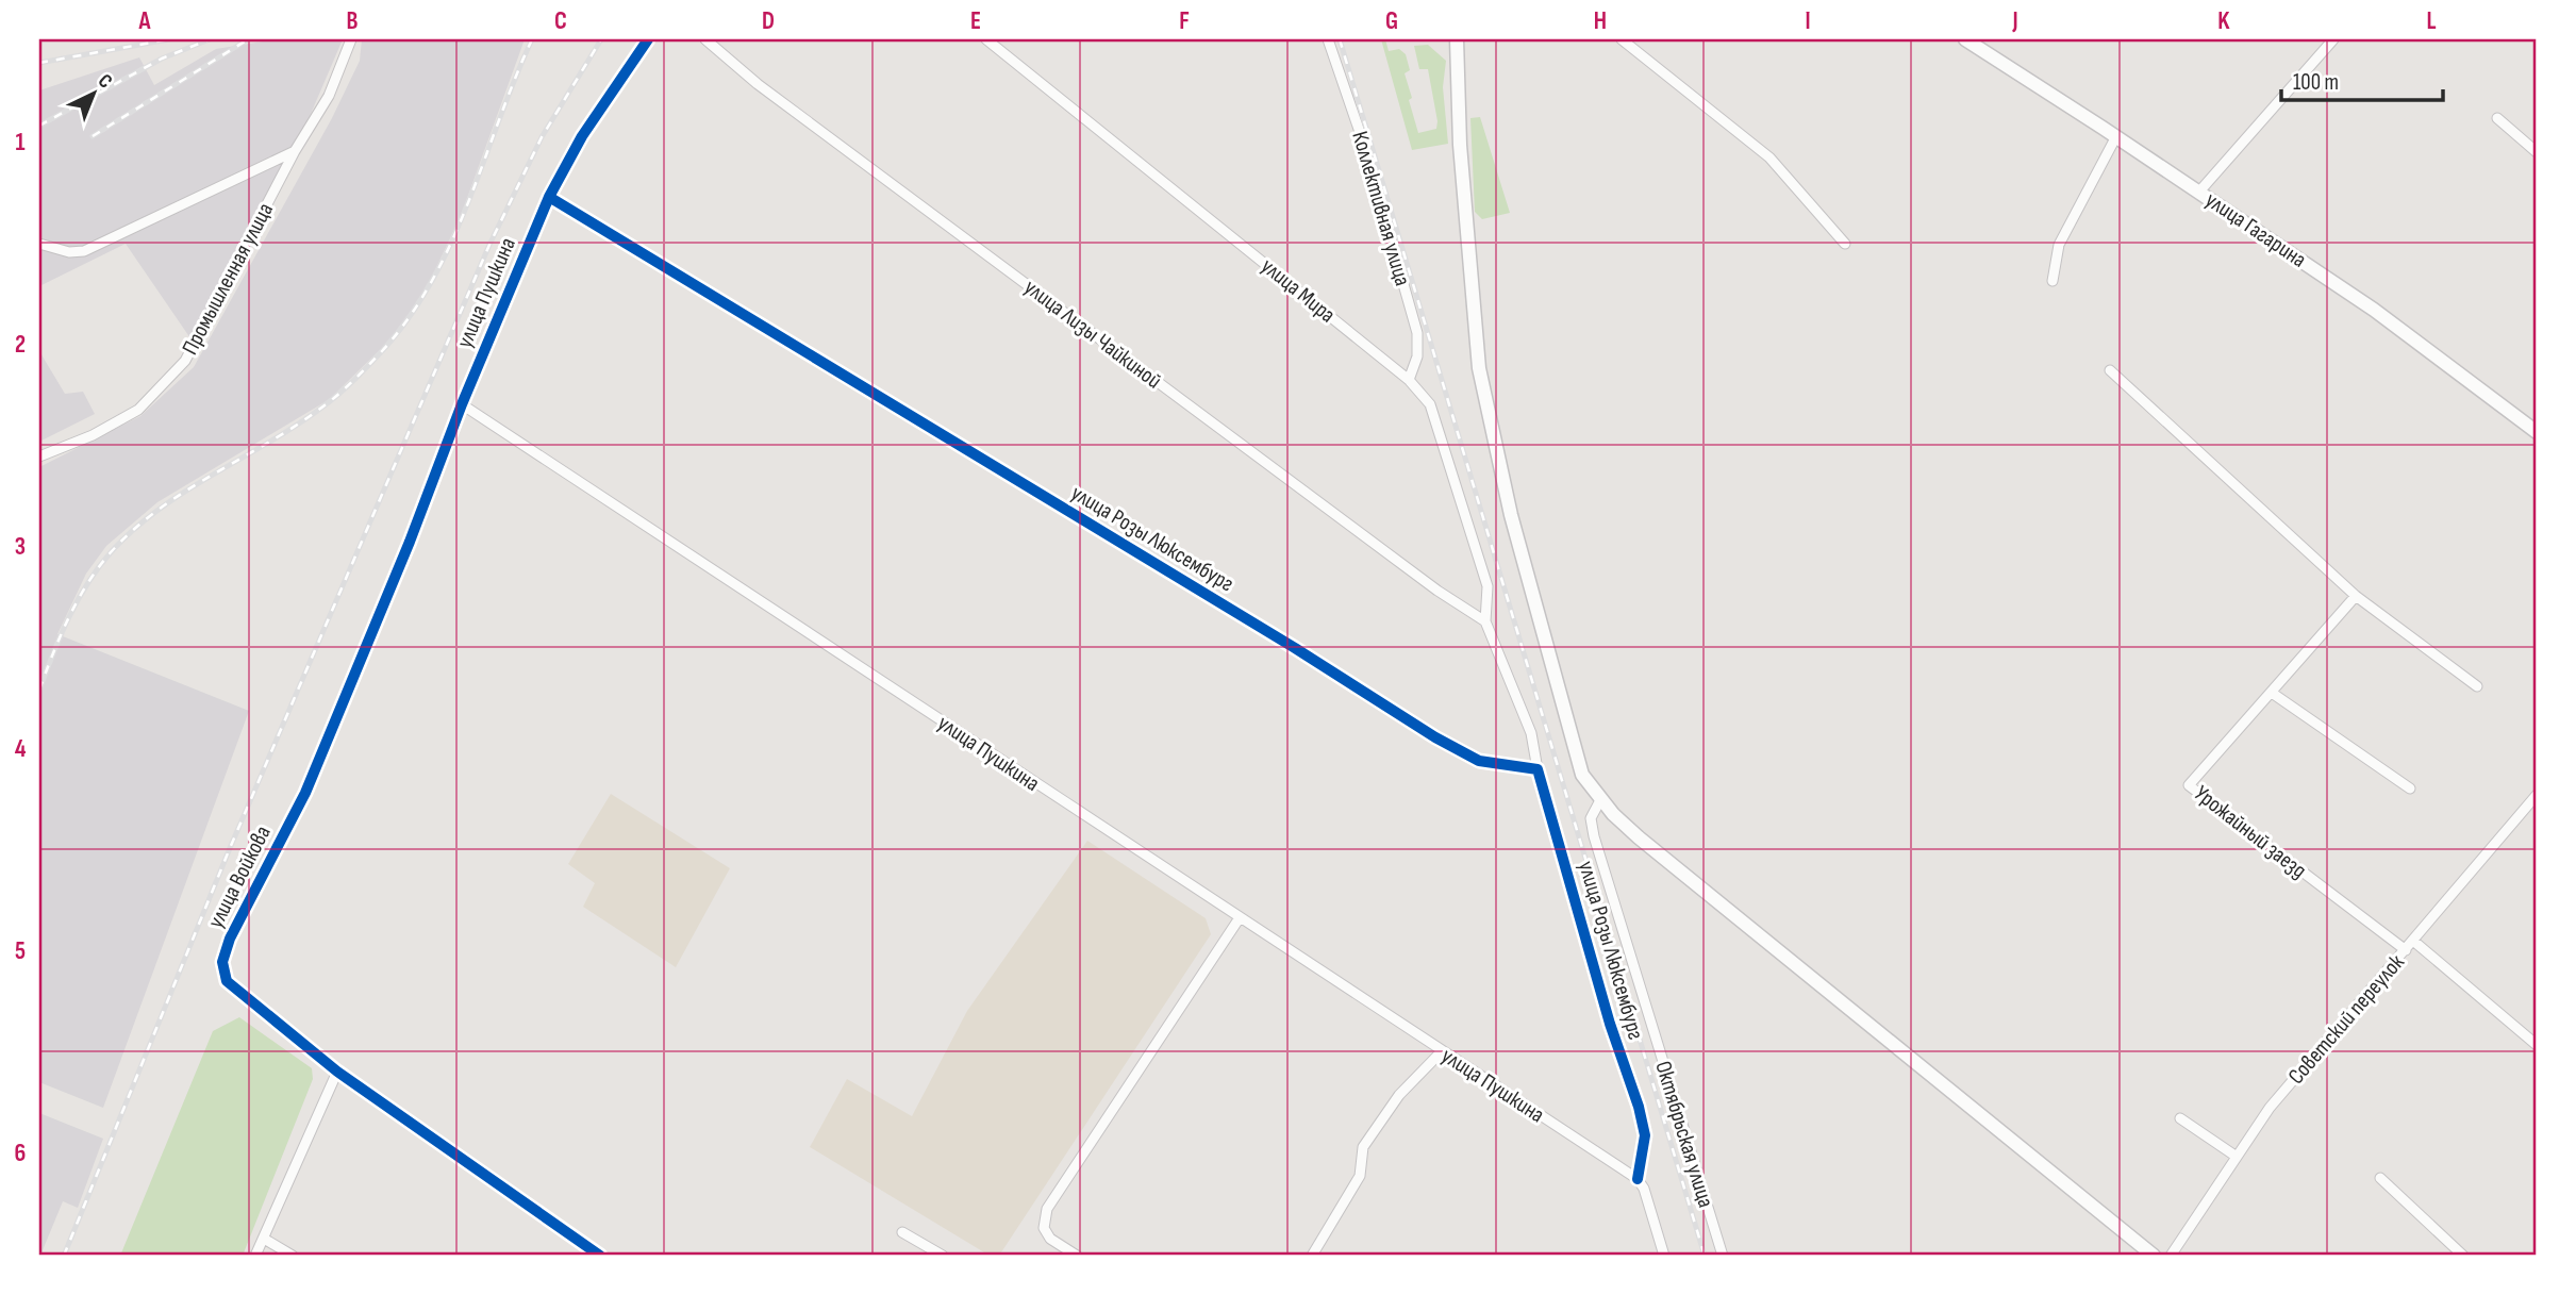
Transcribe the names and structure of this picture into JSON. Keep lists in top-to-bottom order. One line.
{"streets":{"main road":["улица Гагарина"],"street":["Коллективная улица","Промышленная улица","улица Мира","улица Пушкина","улица Лизы Чайкиной","улица Розы Люксембург","Урожайный заезд","улица Войкова","Советский переулок","Октябрьская улица"]},"crossings":[["Коллективная улица","улица Мира"],["улица Мира","улица Лизы Чайкиной"],["улица Пушкина","улица Розы Люксембург"],["улица Пушкина","улица Войкова"],["Урожайный заезд","Советский переулок"]],"scale_bar":"100 m","north":"top right","grid":{"columns":["A","B","C","D","E","F","G","H","I","J","K","L"],"rows":["1","2","3","4","5","6"]}}
